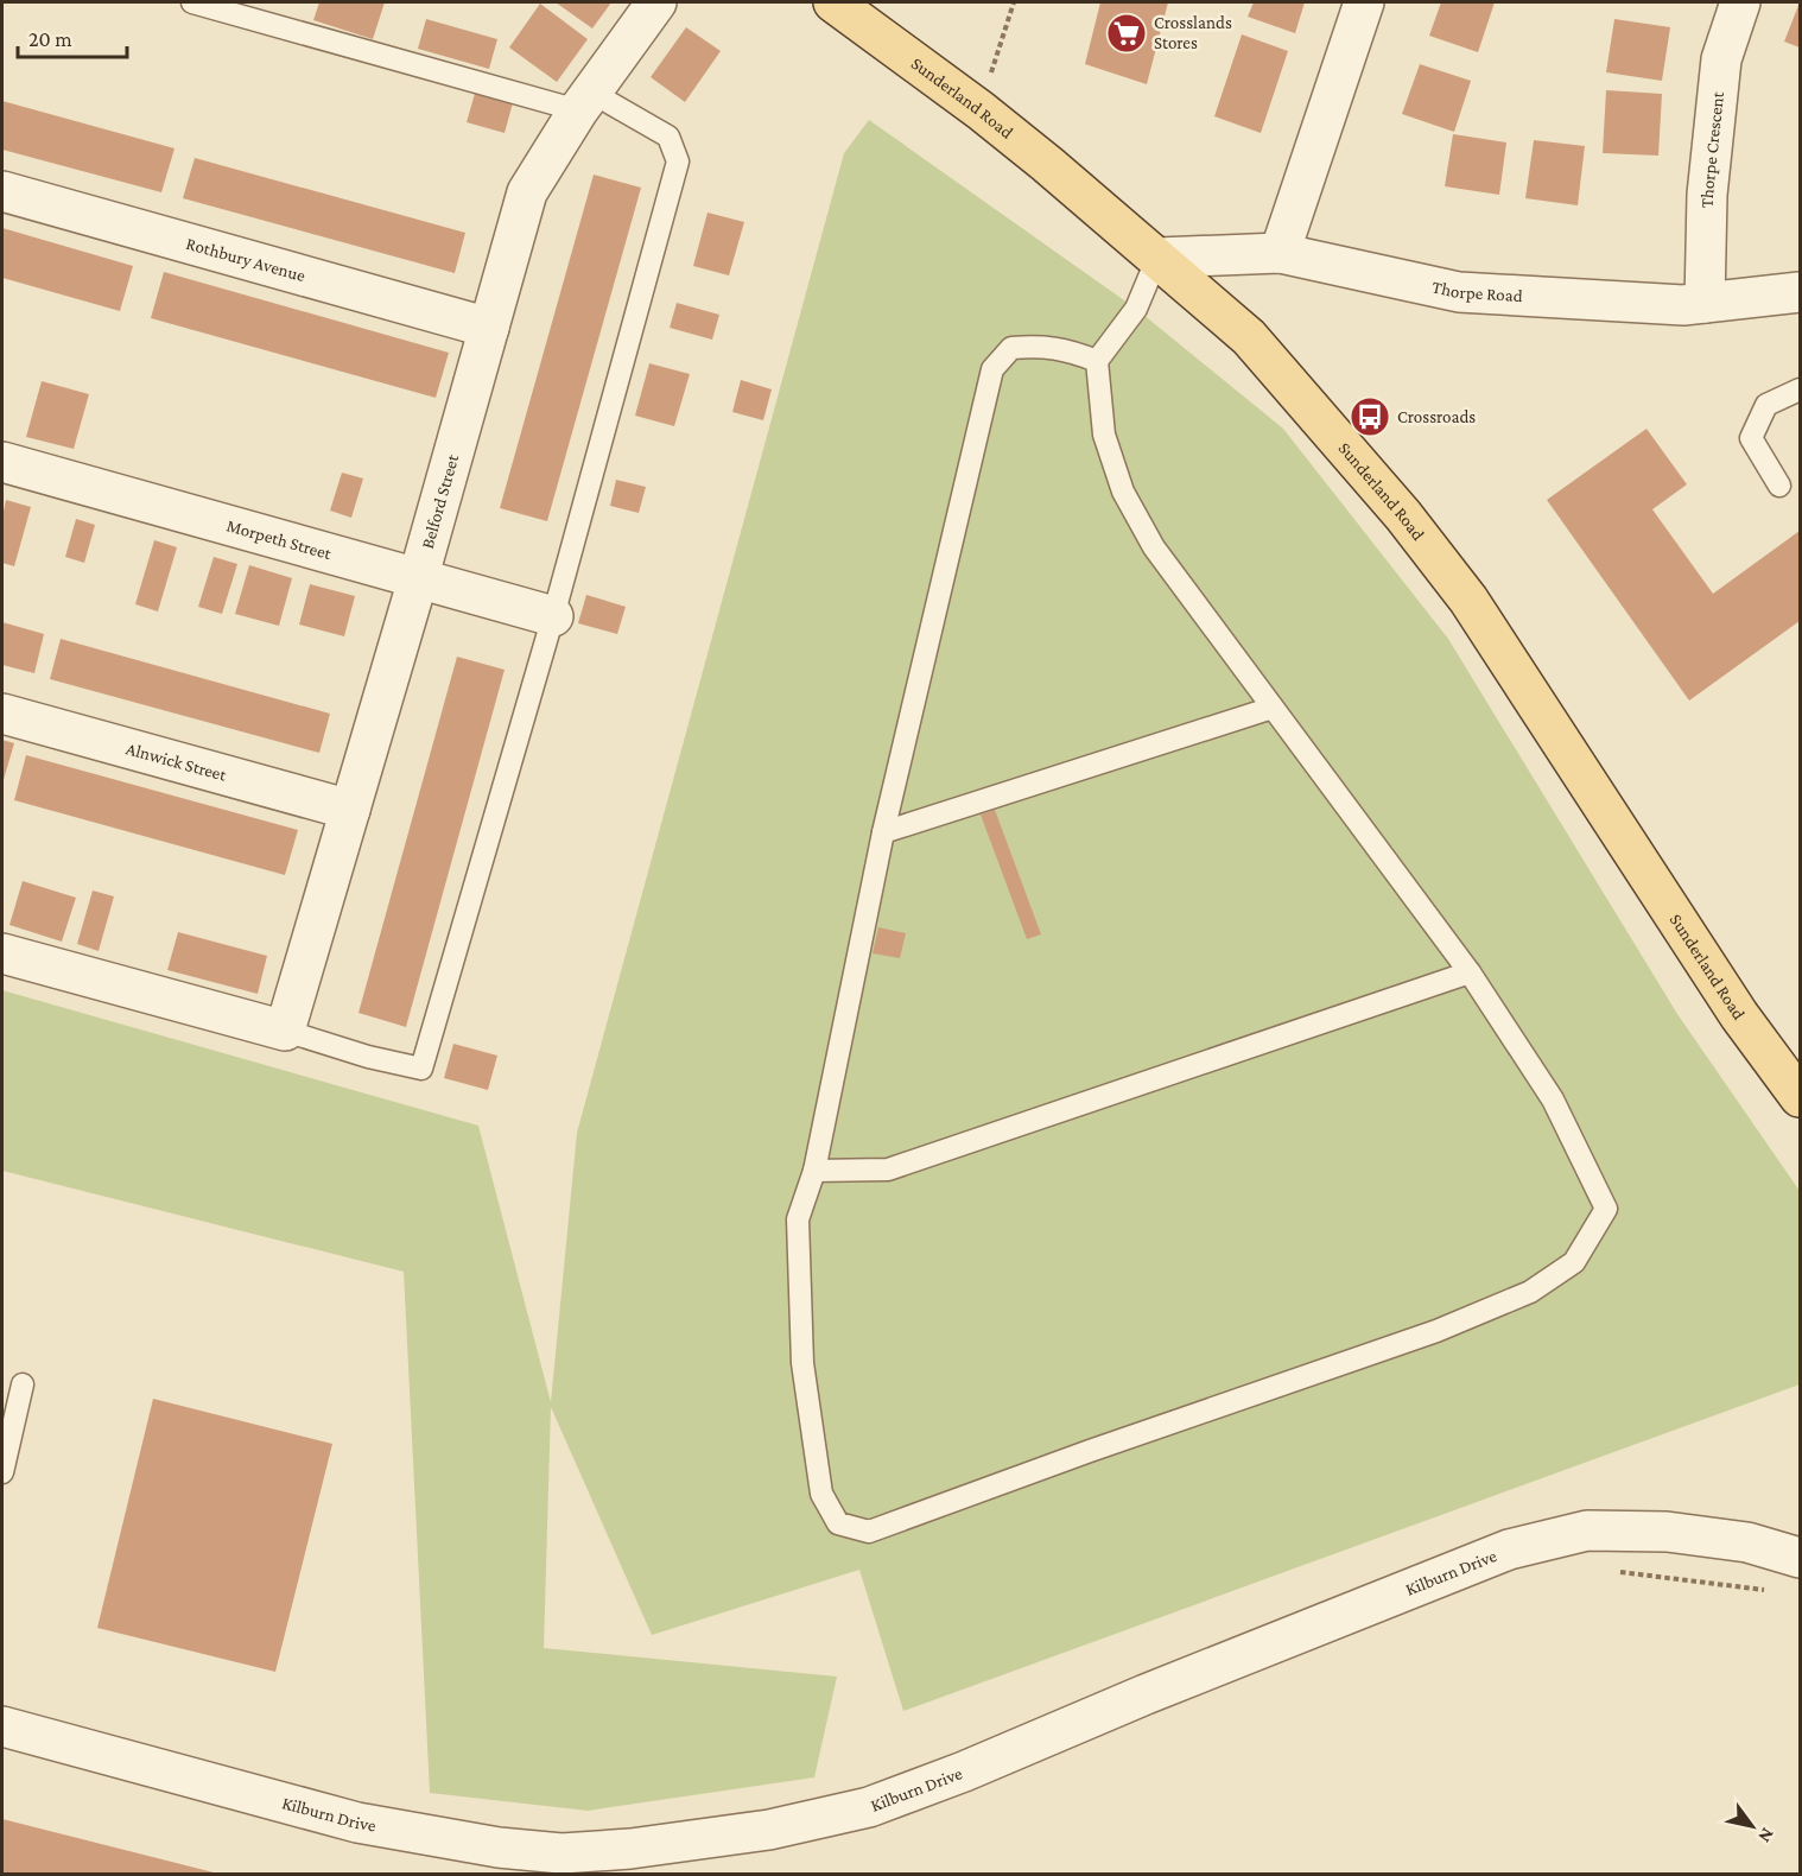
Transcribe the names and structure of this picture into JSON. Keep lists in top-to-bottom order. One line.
{"streets":{"main road":["Sunderland Road"],"street":["Thorpe Crescent","Rothbury Avenue","Thorpe Road","Belford Street","Morpeth Street","Alnwick Street","Kilburn Drive"]},"crossings":[["Sunderland Road","Thorpe Road"],["Thorpe Crescent","Thorpe Road"],["Rothbury Avenue","Belford Street"],["Belford Street","Morpeth Street"],["Belford Street","Alnwick Street"]],"places":{"supermarket":["Crosslands Stores"],"bus stop":["Crossroads"]},"scale_bar":"20 m","north":"bottom right"}
